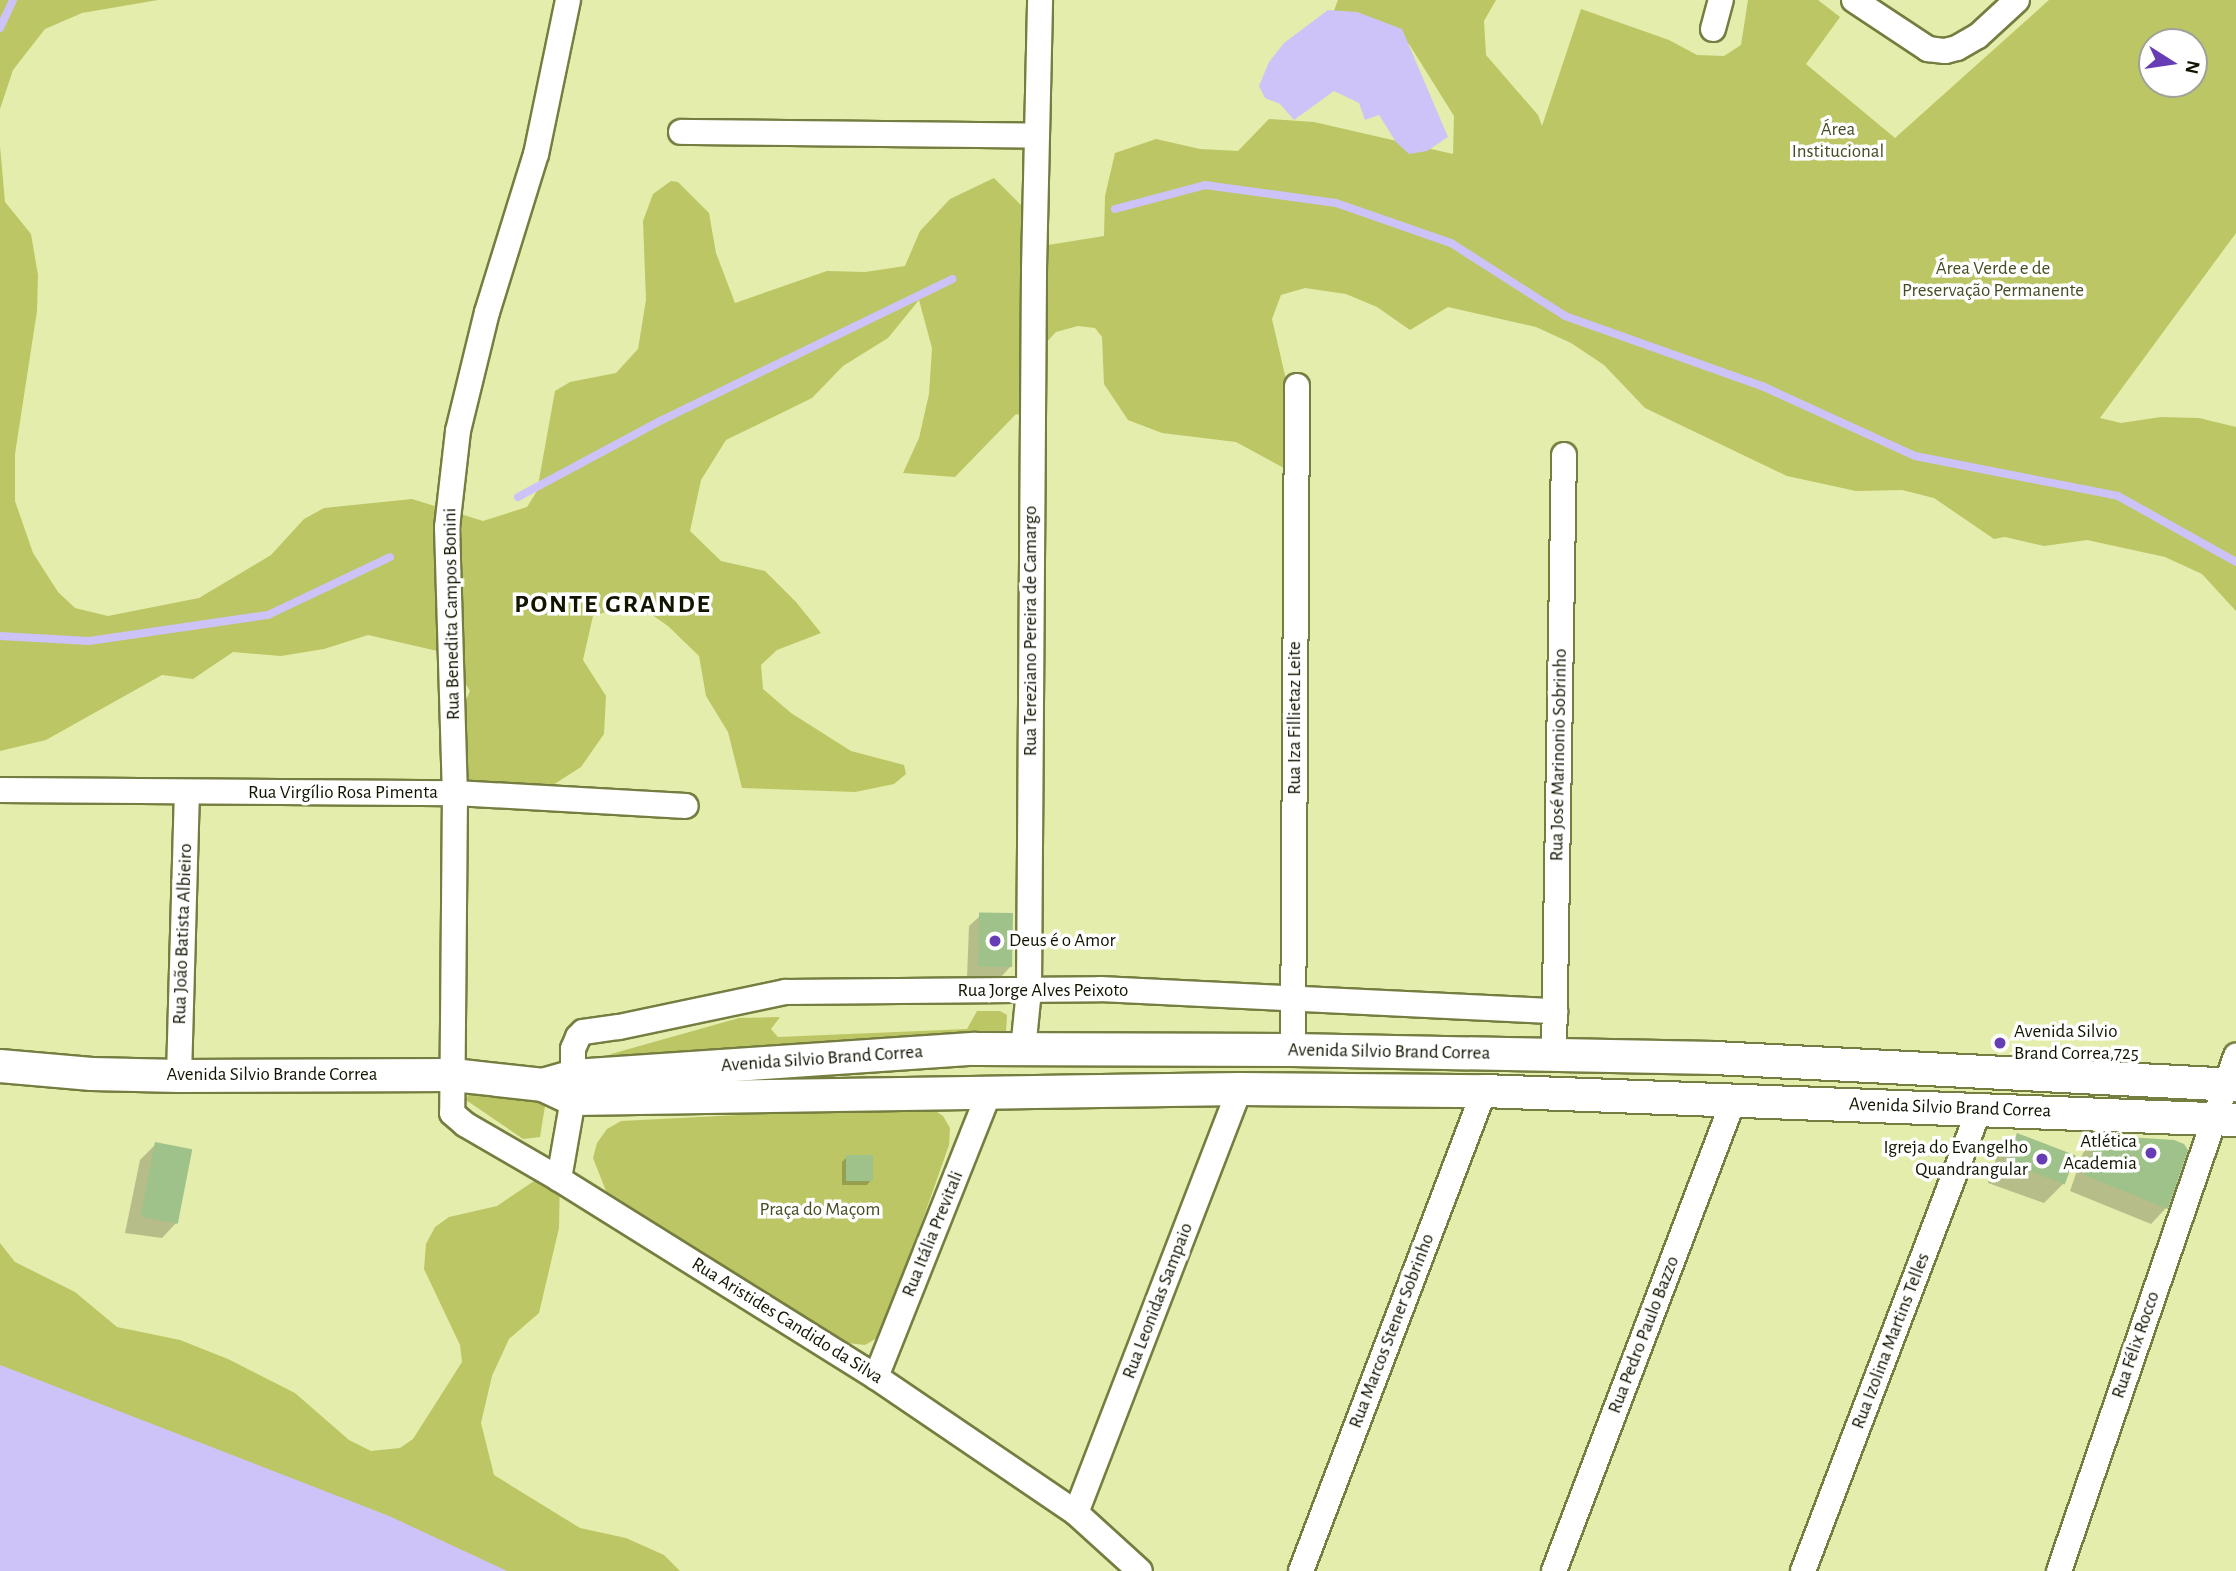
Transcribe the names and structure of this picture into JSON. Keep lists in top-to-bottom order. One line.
{"streets":{"main road":["Avenida Silvio Brand Correa","Avenida Silvio Brande Correa"],"street":["Rua Benedita Campos Bonini","Rua Tereziano Pereira de Camargo","Rua Iza Fillietaz Leite","Rua José Marinonio Sobrinho","Rua Virgílio Rosa Pimenta","Rua João Batista Albieiro","Rua Jorge Alves Peixoto","Rua Itália Previtali","Rua Leonidas Sampaio","Rua Aristides Candido da Silva","Rua Marcos Stener Sobrinho","Rua Pedro Paulo Bazzo","Rua Izolina Martins Telles","Rua Félix Rocco"]},"crossings":[["Rua Benedita Campos Bonini","Rua Virgílio Rosa Pimenta"],["Rua Benedita Campos Bonini","Avenida Silvio Brande Correa"],["Rua Benedita Campos Bonini","Rua Aristides Candido da Silva"],["Rua Tereziano Pereira de Camargo","Rua Jorge Alves Peixoto"],["Rua Tereziano Pereira de Camargo","Avenida Silvio Brand Correa"],["Rua Iza Fillietaz Leite","Rua Jorge Alves Peixoto"],["Rua Iza Fillietaz Leite","Avenida Silvio Brand Correa"],["Rua José Marinonio Sobrinho","Rua Jorge Alves Peixoto"],["Rua José Marinonio Sobrinho","Avenida Silvio Brand Correa"],["Rua Virgílio Rosa Pimenta","Rua João Batista Albieiro"],["Rua João Batista Albieiro","Avenida Silvio Brande Correa"],["Rua Jorge Alves Peixoto","Avenida Silvio Brand Correa"],["Rua Jorge Alves Peixoto","Avenida Silvio Brande Correa"],["Rua Jorge Alves Peixoto","Rua Aristides Candido da Silva"],["Avenida Silvio Brand Correa","Avenida Silvio Brande Correa"],["Avenida Silvio Brand Correa","Rua Itália Previtali"],["Avenida Silvio Brand Correa","Rua Leonidas Sampaio"],["Avenida Silvio Brand Correa","Rua Marcos Stener Sobrinho"],["Avenida Silvio Brand Correa","Rua Pedro Paulo Bazzo"],["Avenida Silvio Brand Correa","Rua Izolina Martins Telles"],["Avenida Silvio Brand Correa","Rua Félix Rocco"],["Avenida Silvio Brande Correa","Rua Aristides Candido da Silva"],["Rua Itália Previtali","Rua Aristides Candido da Silva"],["Rua Leonidas Sampaio","Rua Aristides Candido da Silva"]],"districts":["PONTE GRANDE"],"parks":["Área Institucional","Área Verde e de Preservação Permanente","Praça do Maçom"],"places":["Deus é o Amor","Avenida Silvio Brand Correa,725","Atlética Academia","Igreja do Evangelho Quandrangular"],"north":"right"}
